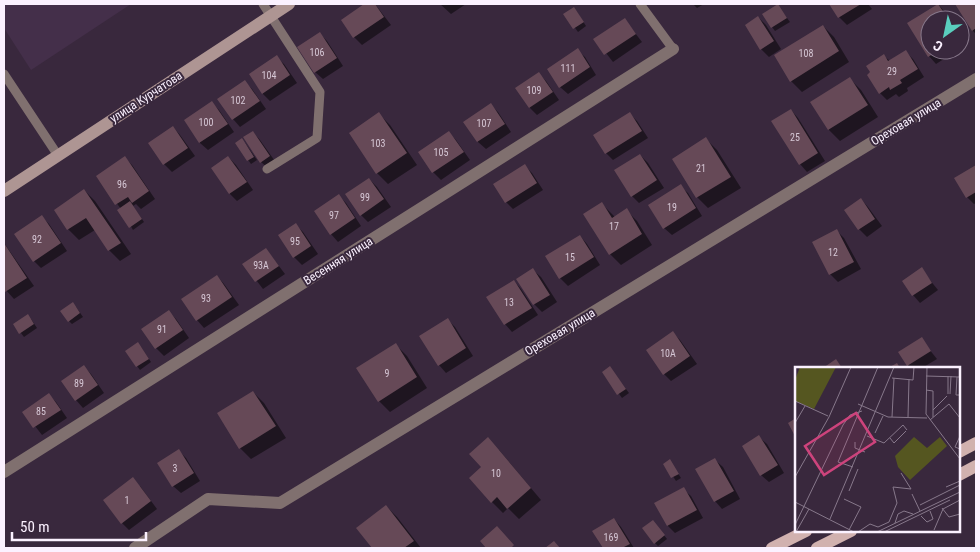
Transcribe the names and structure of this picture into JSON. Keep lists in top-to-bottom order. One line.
{"streets":{"street":["улица Курчатова","Ореховая улица","Весенняя улица"]},"house_numbers":["106","108","111","29","104","109","102","100","107","25","103","105","21","96","99","19","97","17","92","95","12","15","93А","93","13","91","10А","9","89","85","3","10","1","169"],"scale_bar":"50 m","north":"bottom left"}
